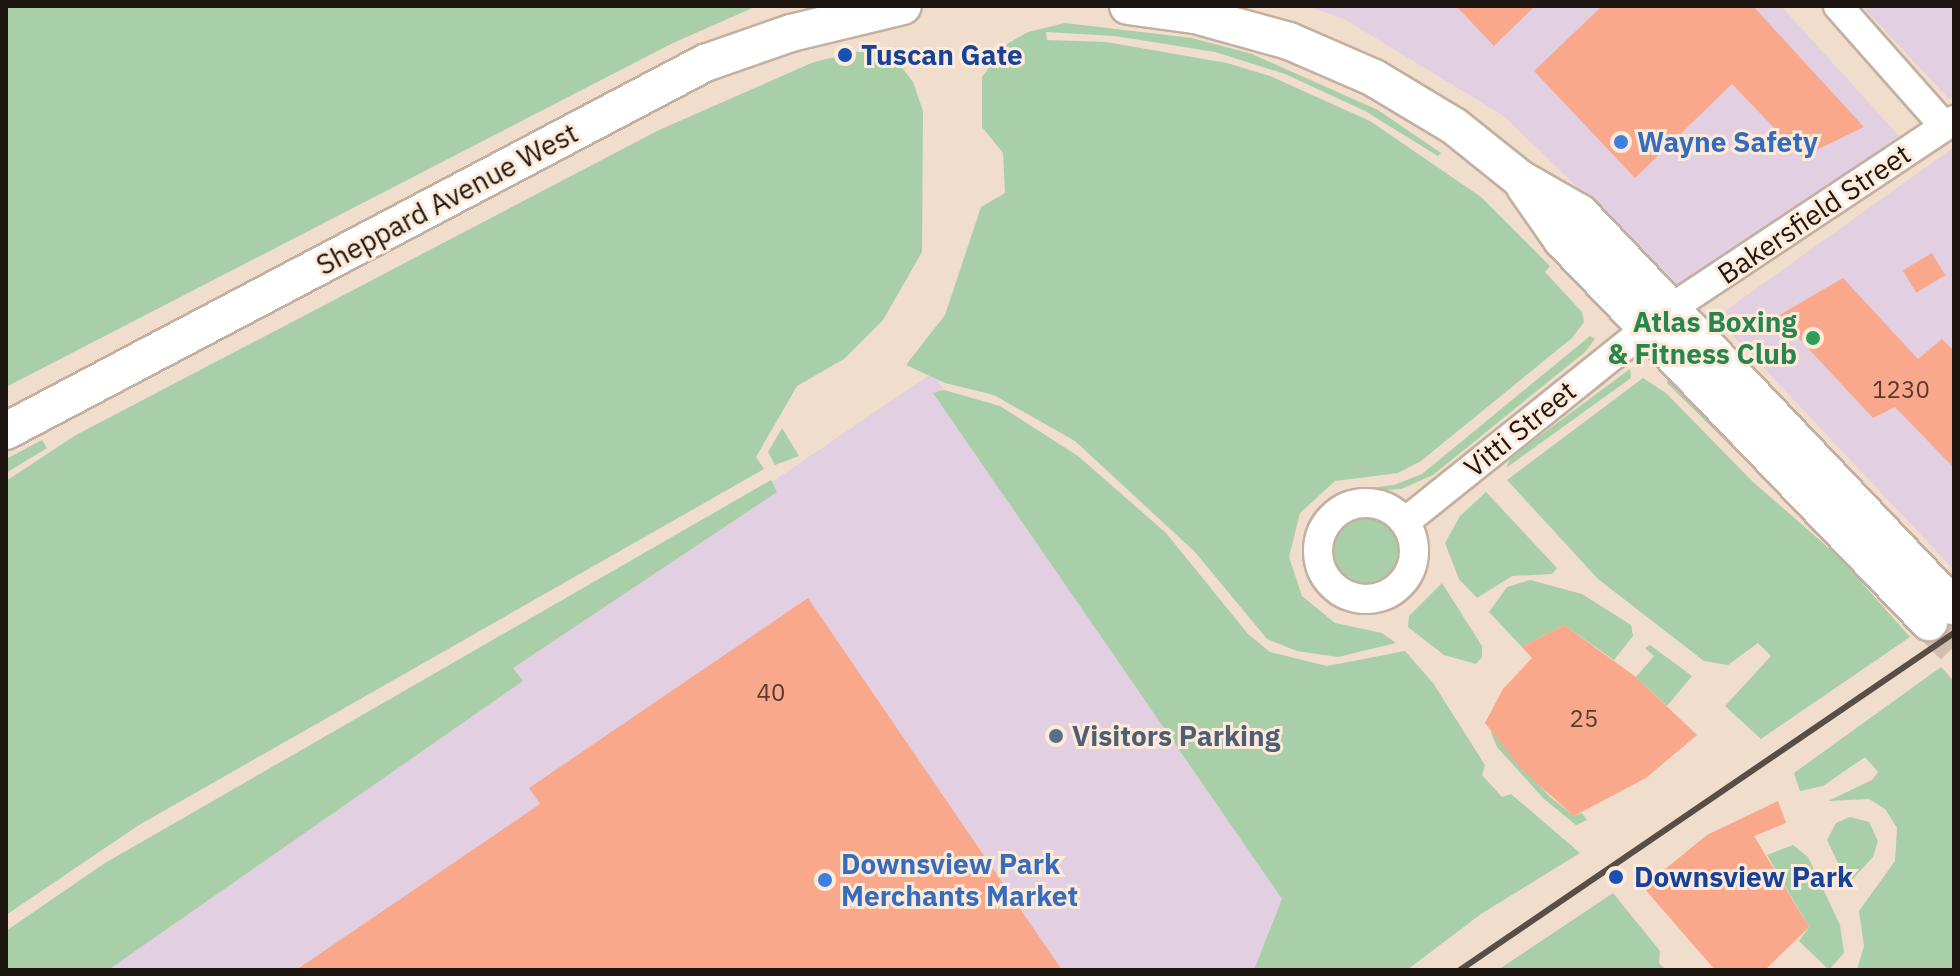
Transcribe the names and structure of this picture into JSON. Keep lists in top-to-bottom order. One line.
{"streets":{"main road":["Sheppard Avenue West"],"street":["Bakersfield Street","Vitti Street"]},"crossings":[["Bakersfield Street","Vitti Street"]],"places":["Tuscan Gate","Wayne Safety","Atlas Boxing & Fitness Club","Visitors Parking","Downsview Park","Downsview Park Merchants Market"],"house_numbers":["1230","40","25"]}
